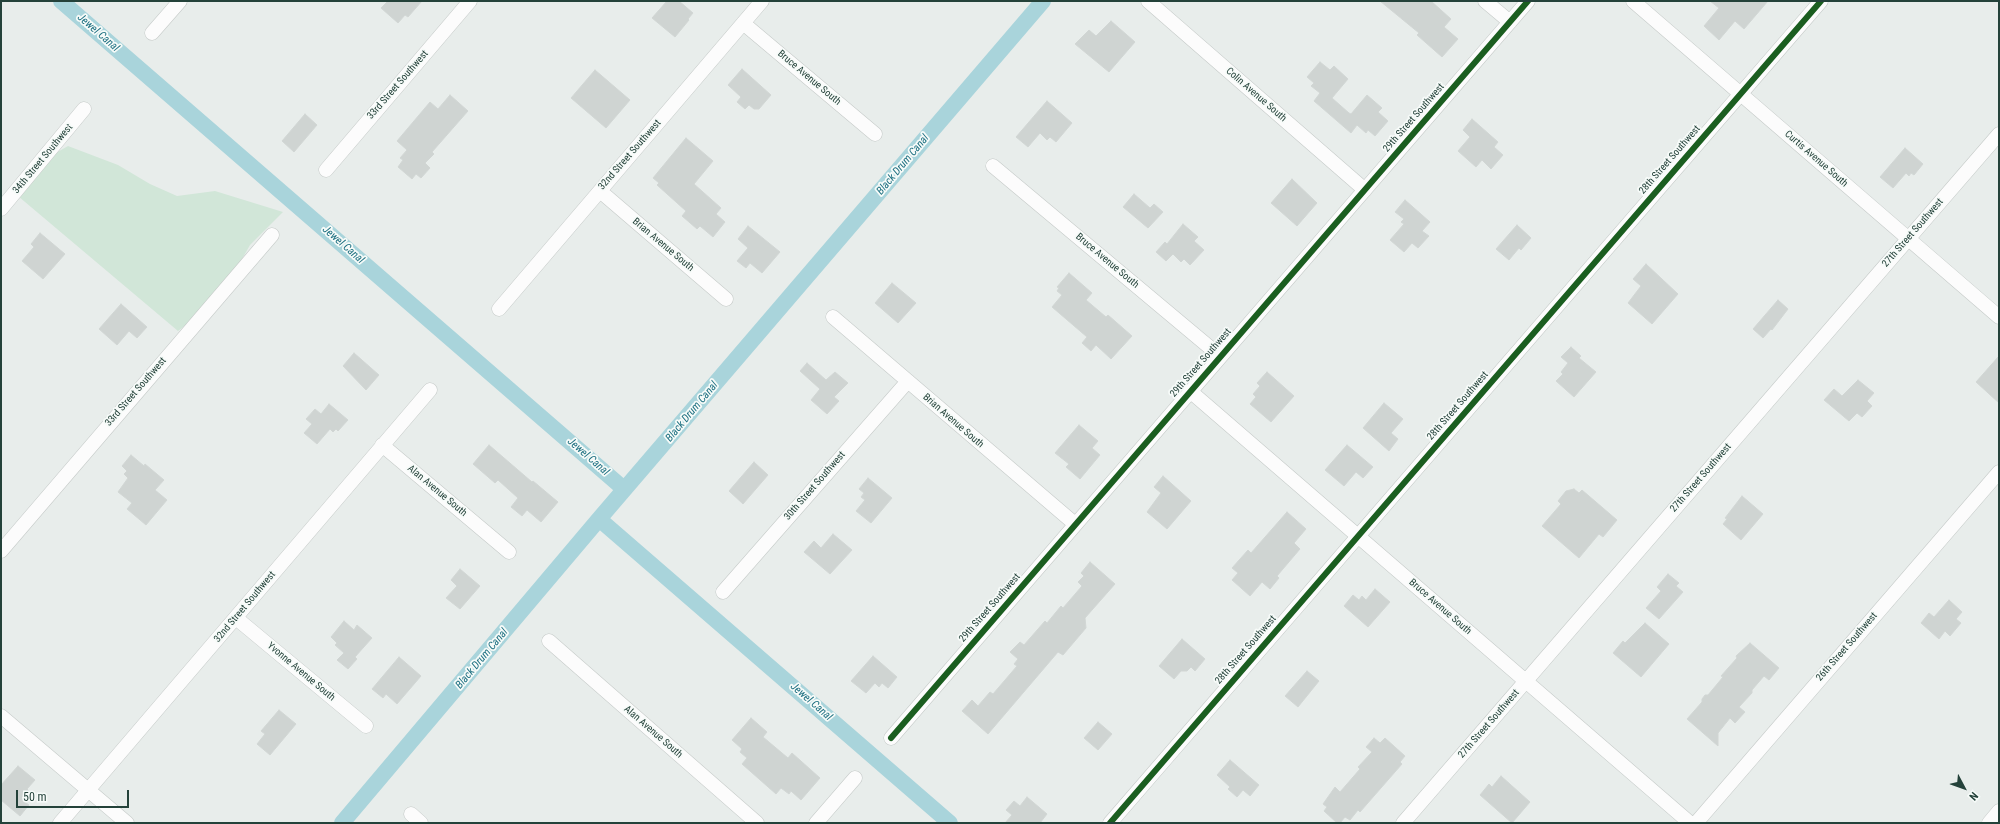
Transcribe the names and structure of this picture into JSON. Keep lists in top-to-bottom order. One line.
{"streets":{"street":["Bruce Avenue South","33rd Street Southwest","Colin Avenue South","29th Street Southwest","32nd Street Southwest","34th Street Southwest","Curtis Avenue South","28th Street Southwest","27th Street Southwest","Brian Avenue South","30th Street Southwest","Alan Avenue South","26th Street Southwest","Yvonne Avenue South"]},"crossings":[["Bruce Avenue South","29th Street Southwest"],["Bruce Avenue South","32nd Street Southwest"],["Bruce Avenue South","28th Street Southwest"],["Bruce Avenue South","27th Street Southwest"],["Colin Avenue South","29th Street Southwest"],["29th Street Southwest","Brian Avenue South"],["32nd Street Southwest","Brian Avenue South"],["32nd Street Southwest","Alan Avenue South"],["32nd Street Southwest","Yvonne Avenue South"],["Curtis Avenue South","28th Street Southwest"],["Curtis Avenue South","27th Street Southwest"],["Brian Avenue South","30th Street Southwest"]],"water":["Jewel Canal","Black Drum Canal"],"scale_bar":"50 m","north":"bottom right"}
